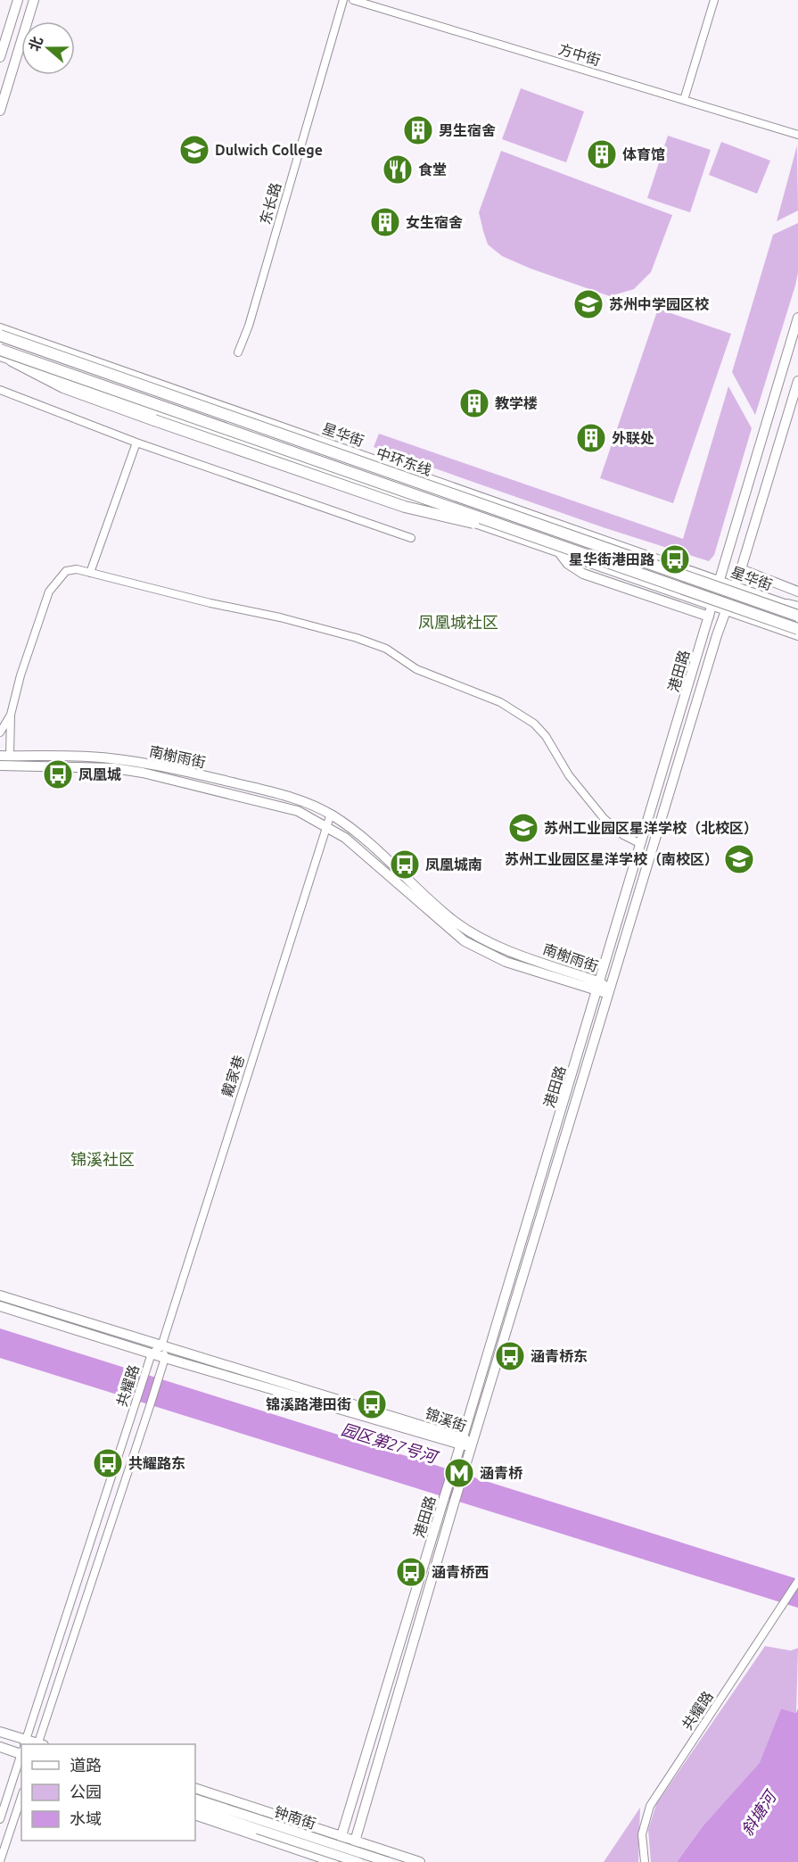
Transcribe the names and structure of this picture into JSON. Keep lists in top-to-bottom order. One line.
{"streets":{"highway":["中环东线"],"main road":["星华街","港田路","南榭雨街","锦溪街","钟南街"],"street":["方中街","东长路","戴家巷","共耀路"]},"crossings":[["星华街","港田路"],["港田路","南榭雨街"],["港田路","锦溪街"],["南榭雨街","戴家巷"],["戴家巷","共耀路"],["戴家巷","锦溪街"],["共耀路","锦溪街"]],"districts":["凤凰城社区","锦溪社区"],"water":["园区第27号河","斜塘河"],"places":{"building":["男生宿舍","体育馆","女生宿舍","教学楼","外联处"],"school or university":["Dulwich College","苏州中学园区校","苏州工业园区星洋学校（北校区）","苏州工业园区星洋学校（南校区）"],"restaurant":["食堂"],"bus stop":["星华街港田路","凤凰城","凤凰城南","涵青桥东","锦溪路港田街","共耀路东","涵青桥西"],"metro station":["涵青桥"]},"legend":["道路","公园","水域"],"north":"left"}
